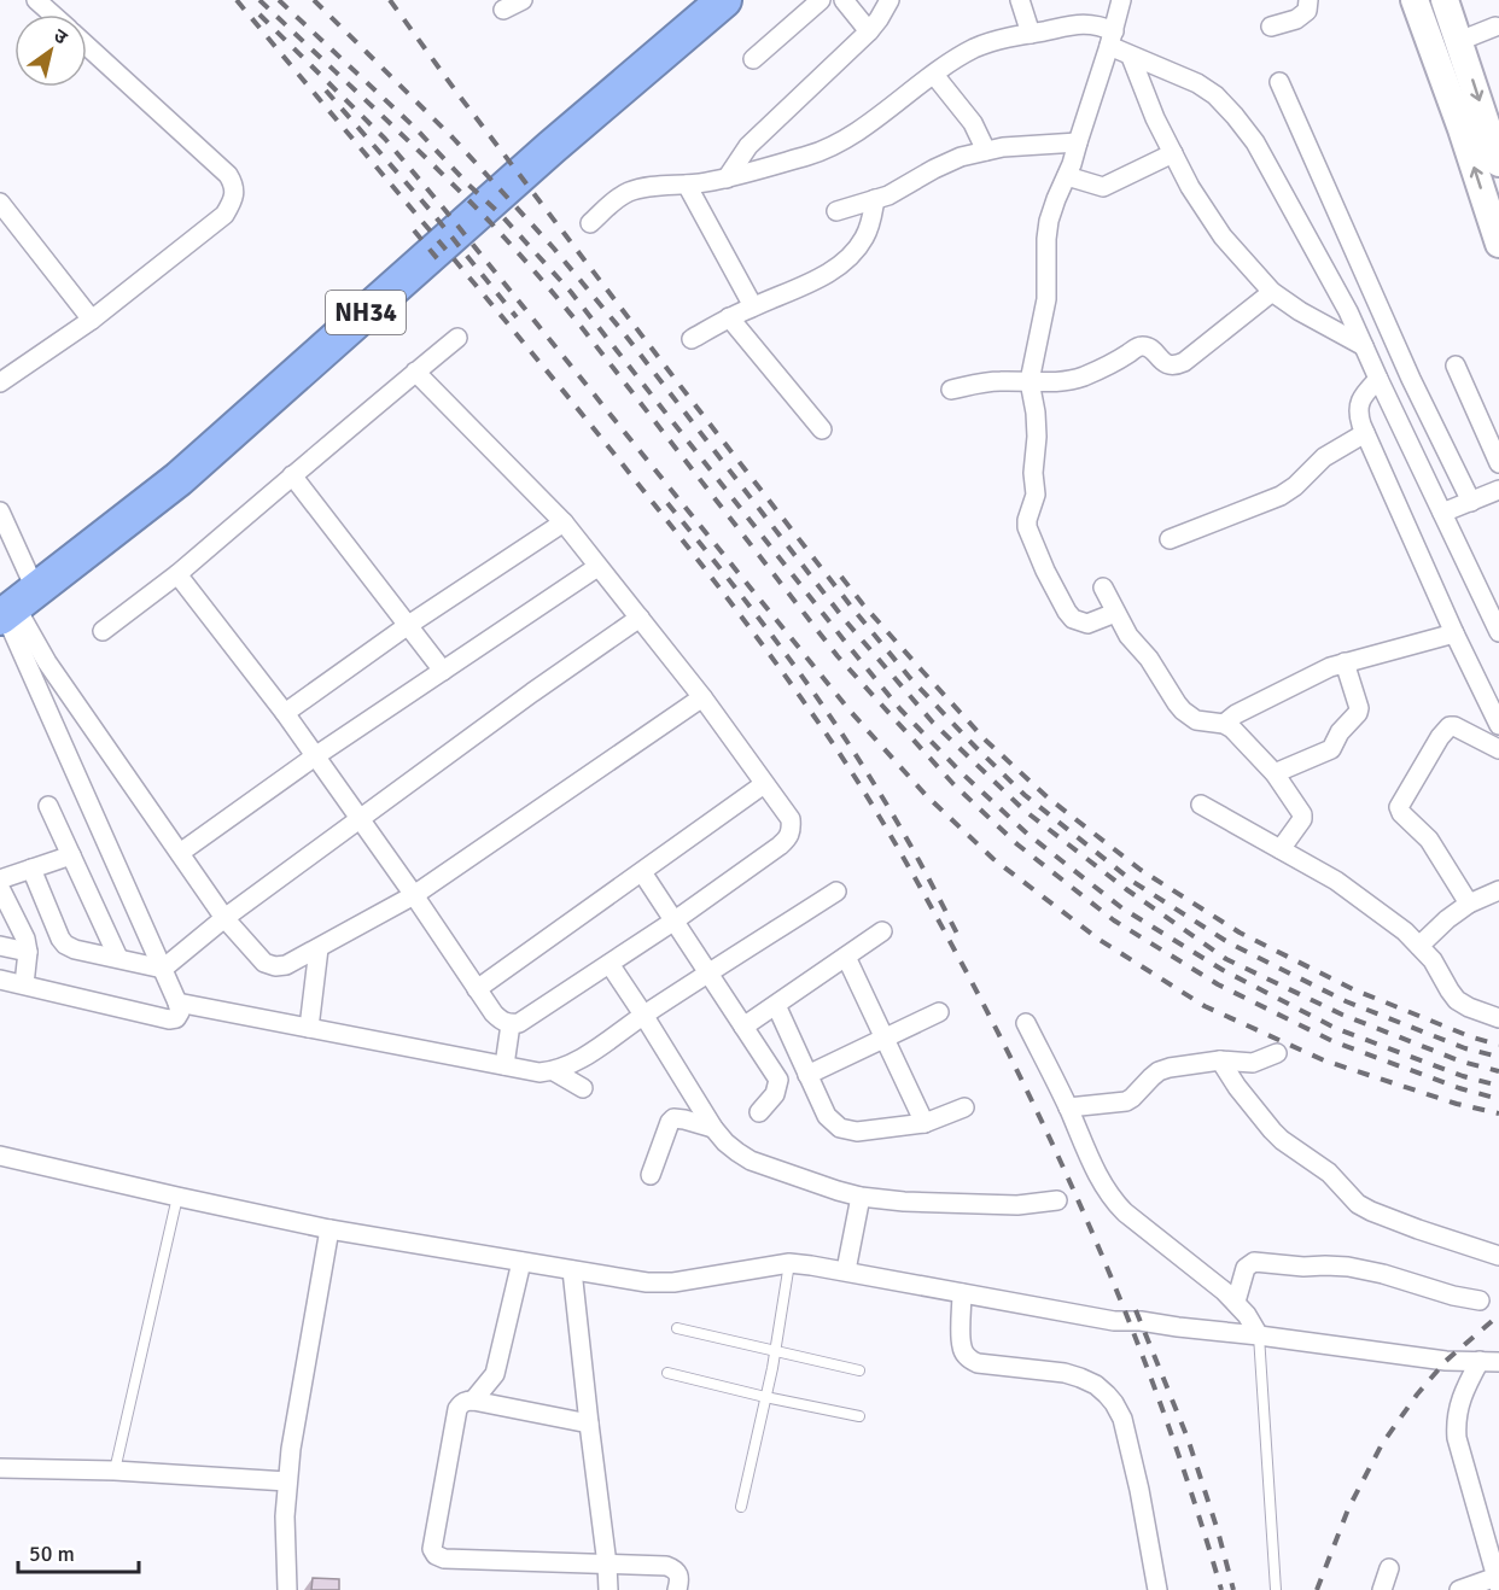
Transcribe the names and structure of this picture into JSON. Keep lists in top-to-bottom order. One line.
{"streets":{"highway":["NH34"]},"scale_bar":"50 m","north":"top right"}
